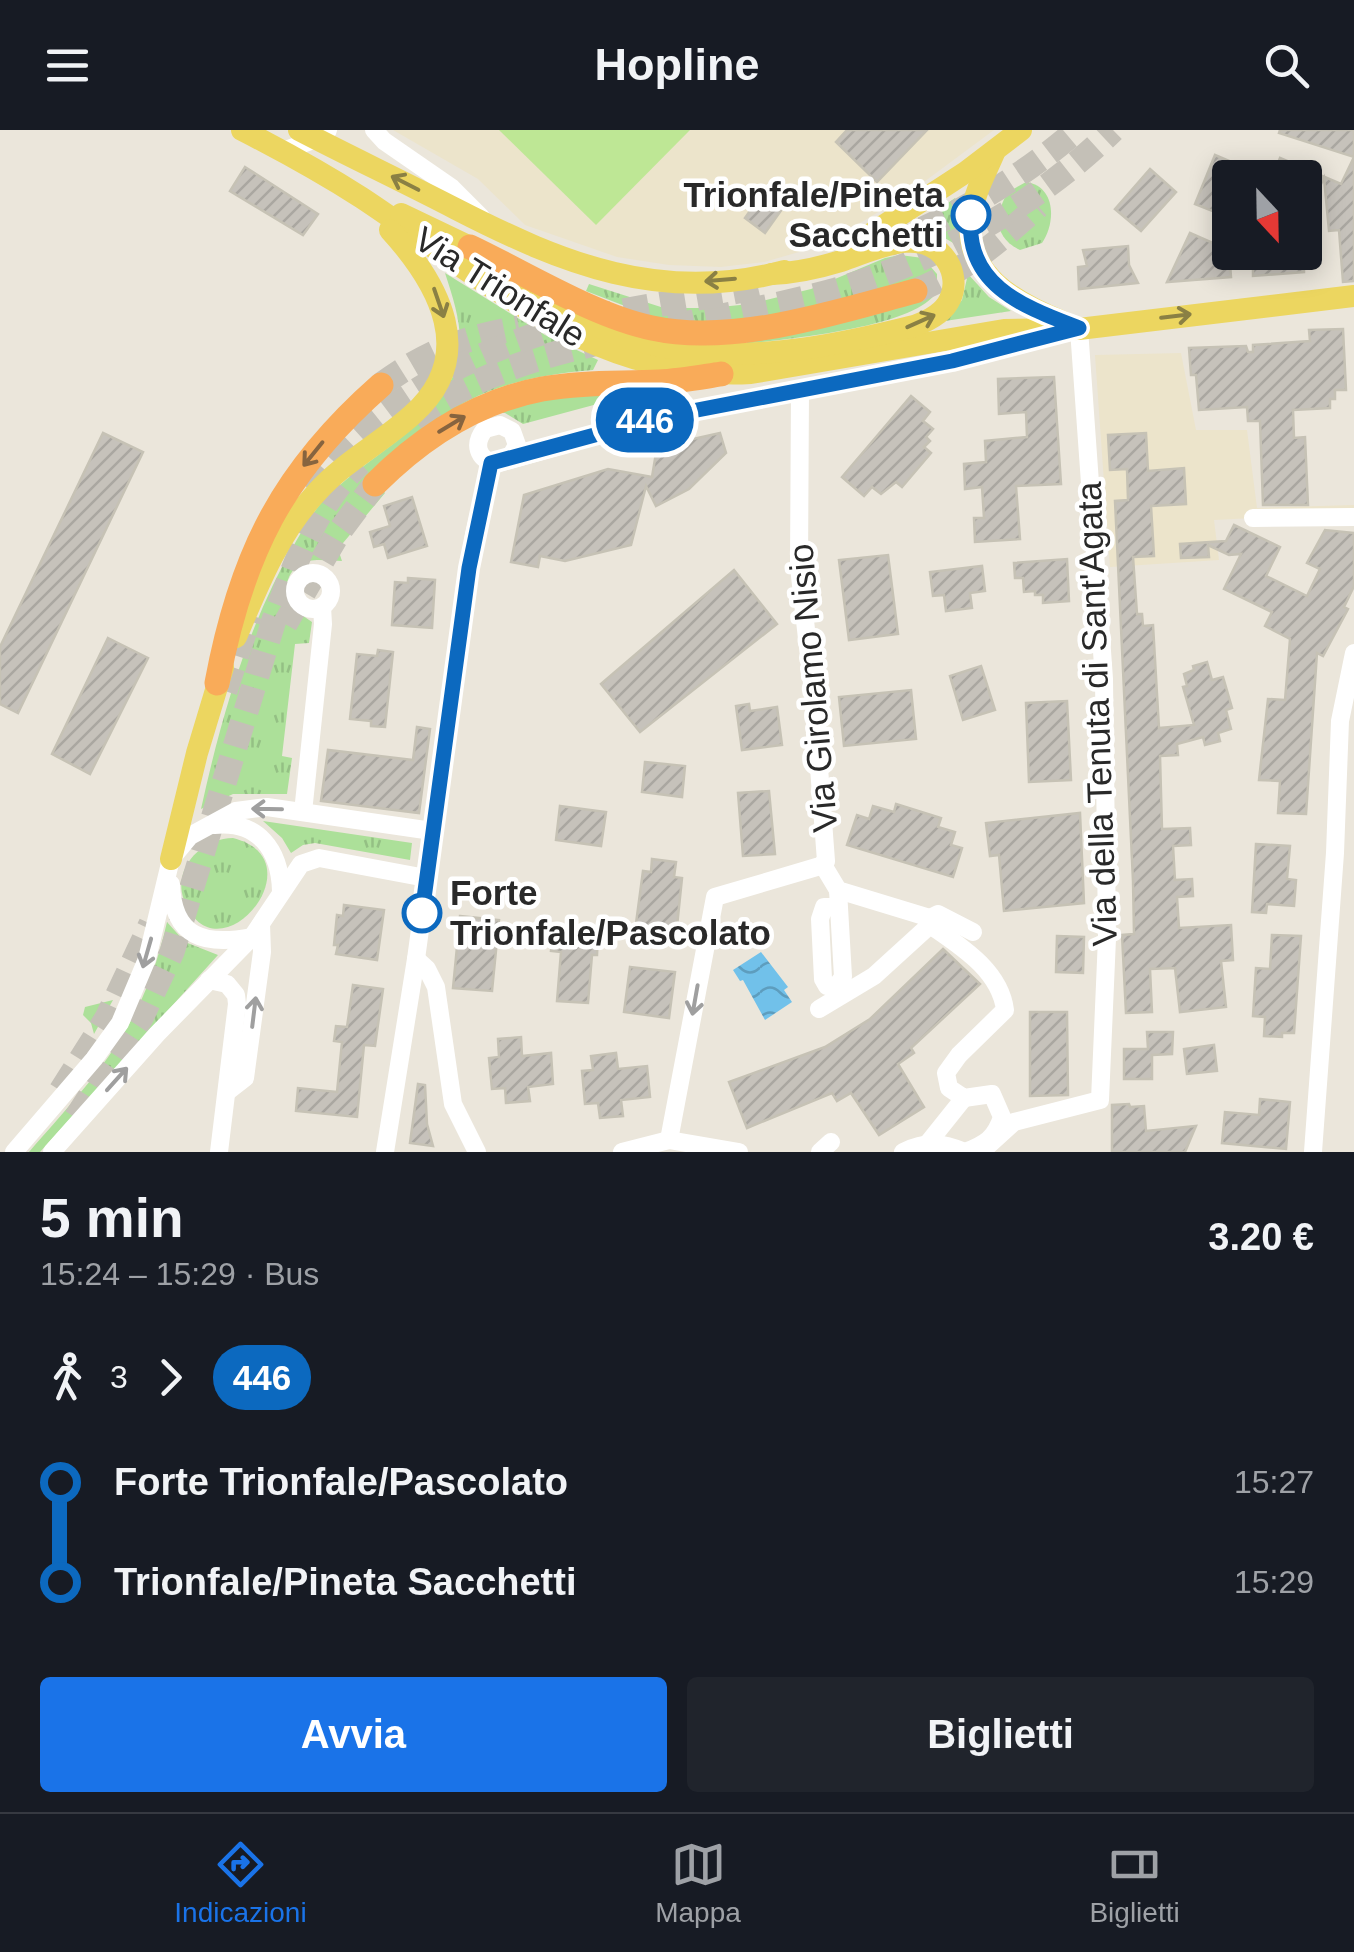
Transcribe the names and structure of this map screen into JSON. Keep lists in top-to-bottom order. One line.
{"streets":{"main road":["Via Trionfale"],"street":["Via Girolamo Nisio","Via della Tenuta di Sant'Agata"]},"crossings":[["Via Trionfale","Via Girolamo Nisio"],["Via Trionfale","Via della Tenuta di Sant'Agata"]],"one_way":["Via Girolamo Nisio"],"places":["Trionfale/Pineta Sacchetti","Forte Trionfale/Pascolato"],"lines":["bus line 446"],"north":"bottom","page":{"header":"Hopline","on_map":"446","heading":["5 min","15:24 – 15:29 · Bus","3.20 €"],"legs":["3","446"],"list":[{"name":"Forte Trionfale/Pascolato","value":"15:27"},{"name":"Trionfale/Pineta Sacchetti","value":"15:29"}],"buttons":["Avvia","Biglietti"],"tabs":["Indicazioni","Mappa","Biglietti"]}}
